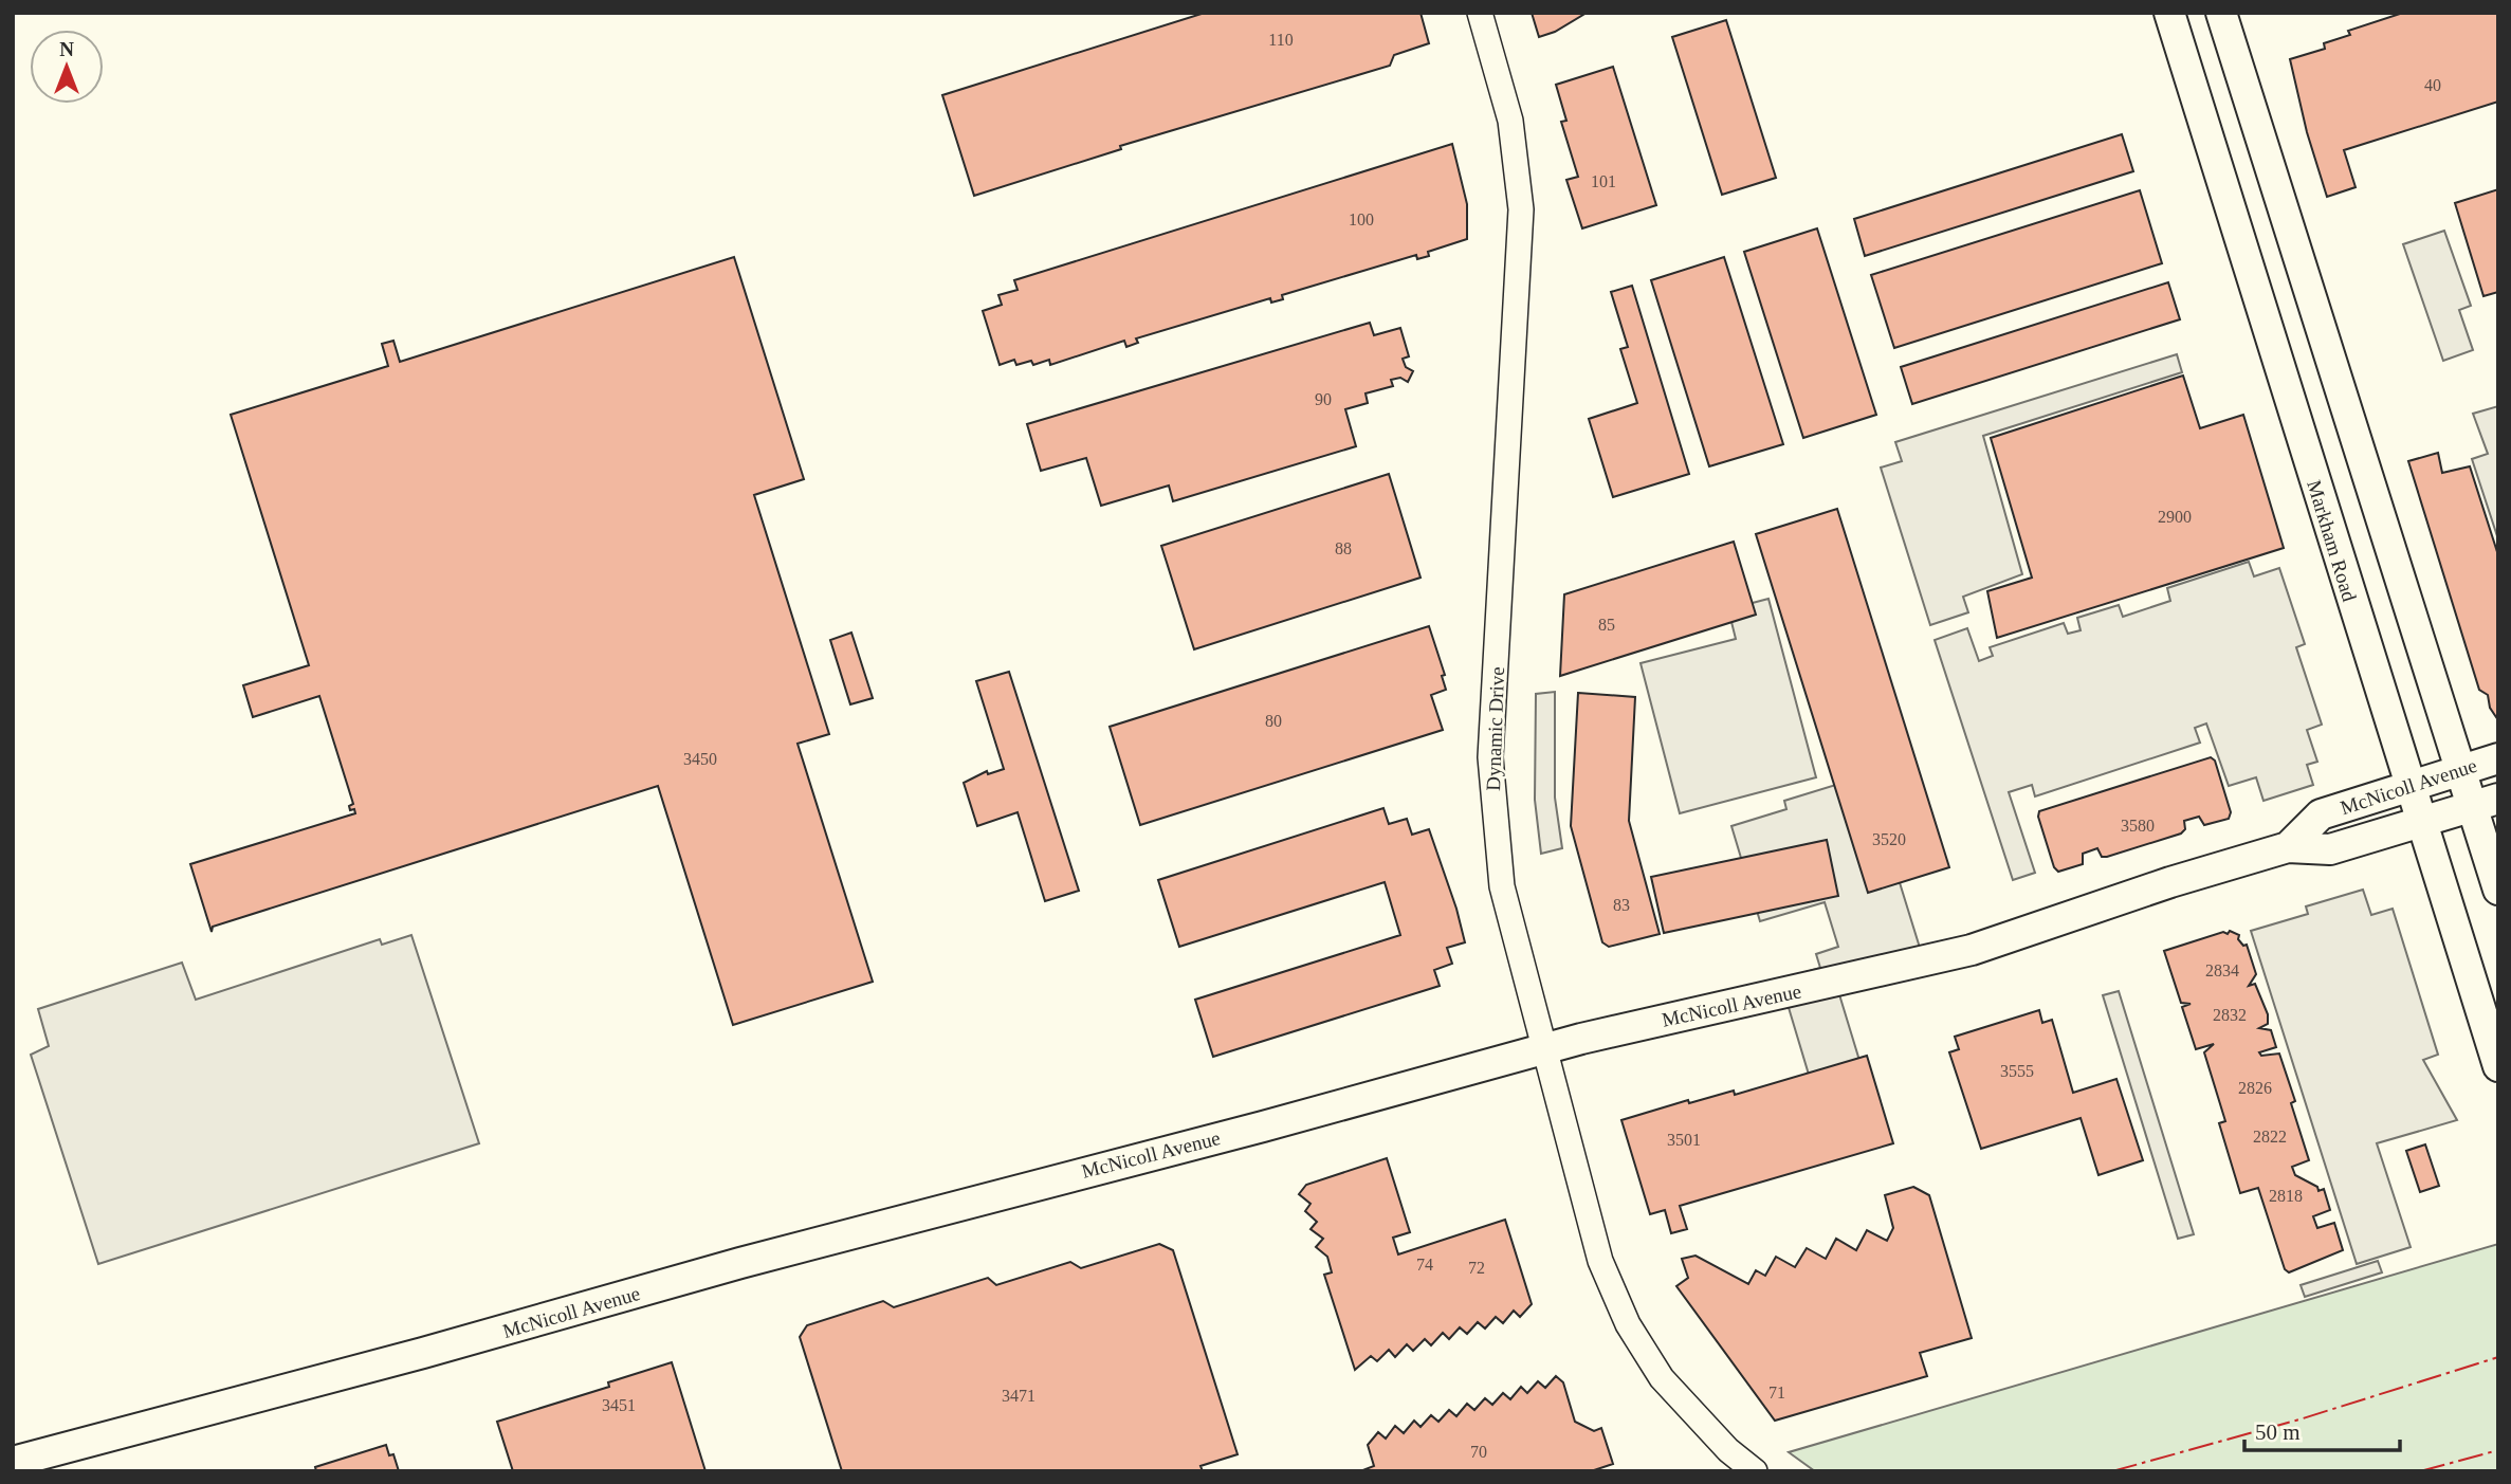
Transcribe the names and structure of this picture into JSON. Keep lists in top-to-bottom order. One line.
{"streets":{"main road":["Markham Road","McNicoll Avenue"],"street":["Dynamic Drive"]},"crossings":[["Markham Road","McNicoll Avenue"],["Dynamic Drive","McNicoll Avenue"]],"house_numbers":["110","40","101","100","90","2900","88","85","80","3450","3580","3520","83","2834","2832","3555","2826","2822","3501","2818","74","72","71","3471","3451","70"],"scale_bar":"50 m","north":"top"}
